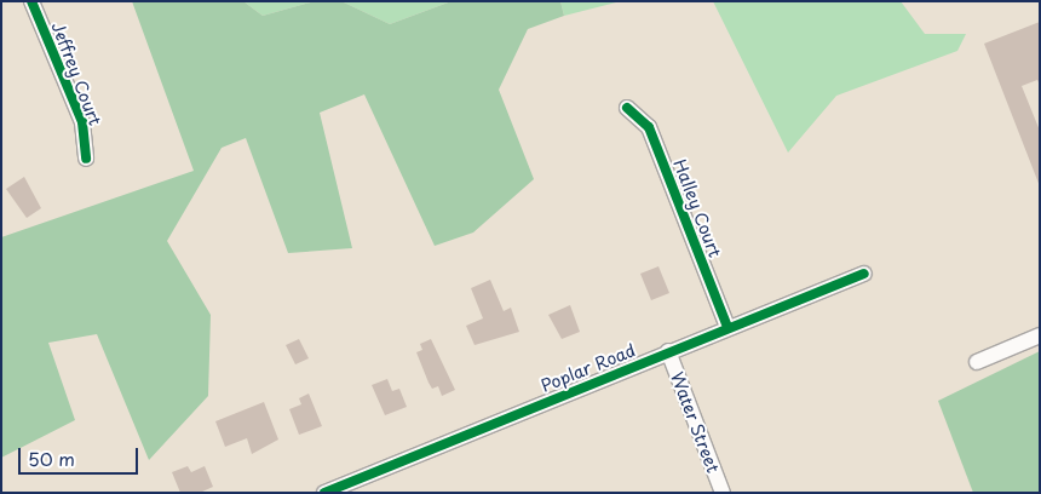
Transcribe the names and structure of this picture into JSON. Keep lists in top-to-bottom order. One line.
{"streets":{"street":["Jeffrey Court","Halley Court","Poplar Road","Water Street"]},"crossings":[["Halley Court","Poplar Road"],["Poplar Road","Water Street"]],"scale_bar":"50 m"}
